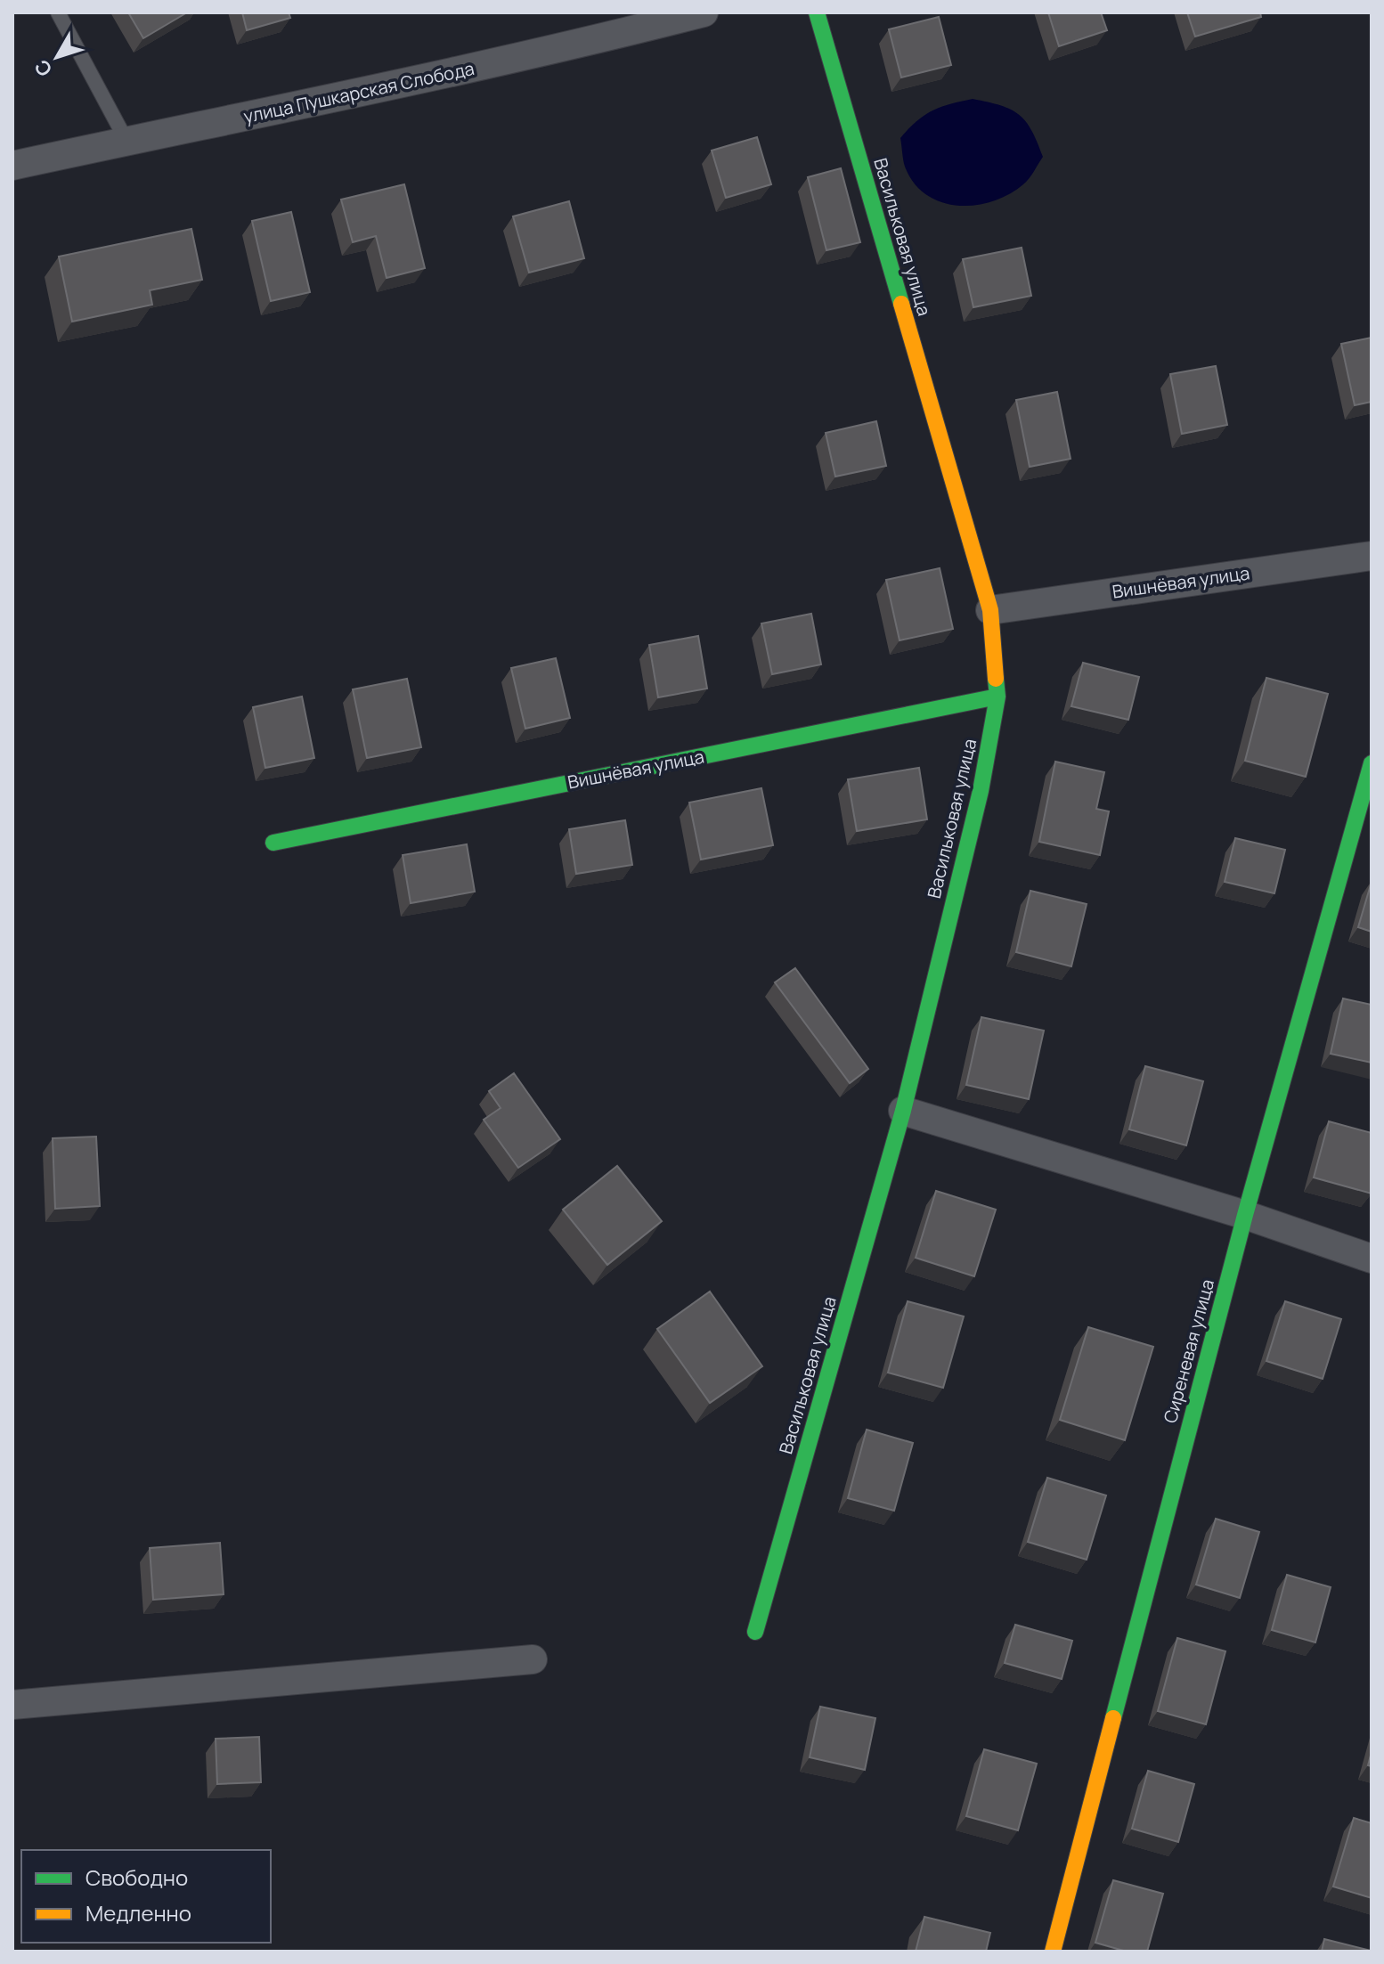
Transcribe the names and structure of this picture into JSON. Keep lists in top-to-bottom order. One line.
{"streets":{"street":["улица Пушкарская Слобода","Васильковая улица","Вишнёвая улица","Сиреневая улица"]},"crossings":[["Васильковая улица","Вишнёвая улица"]],"legend":["Свободно","Медленно"],"north":"bottom left"}
